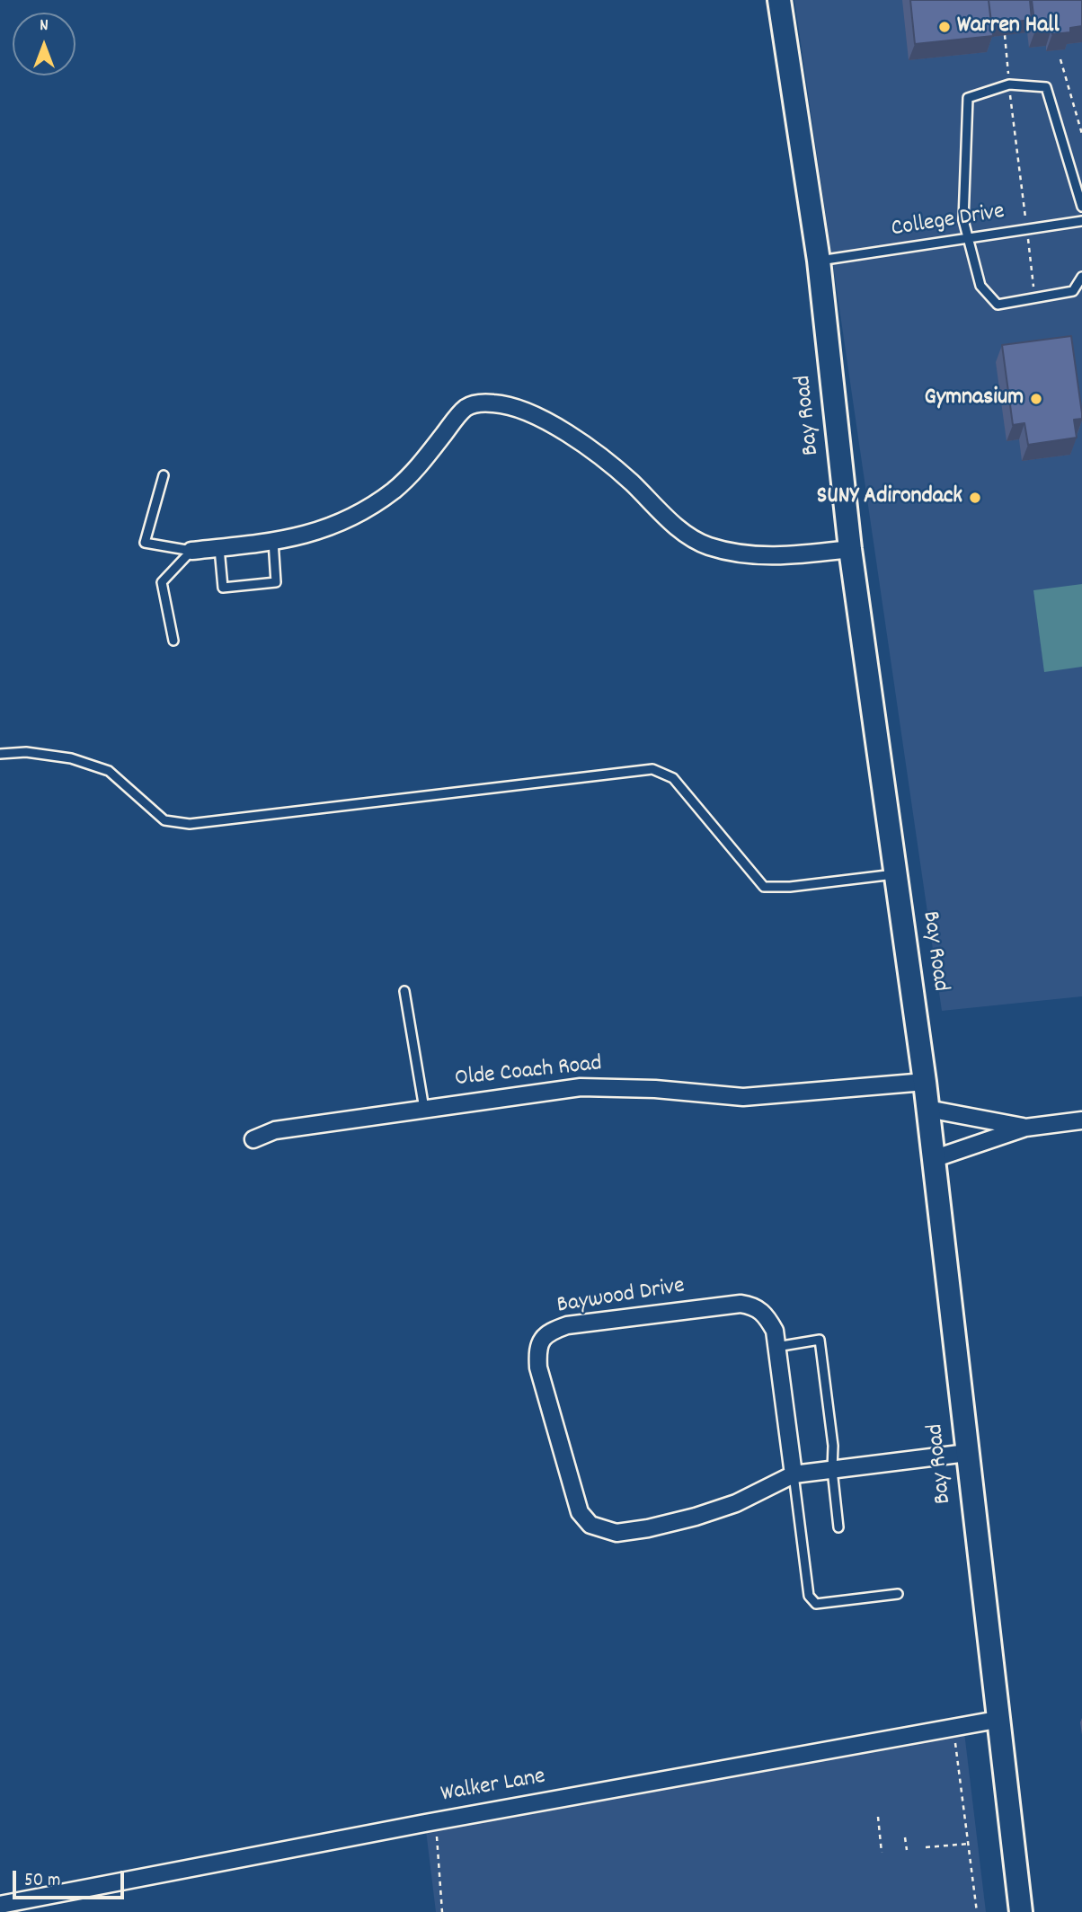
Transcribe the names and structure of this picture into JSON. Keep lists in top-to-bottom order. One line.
{"streets":{"street":["Bay Road","Olde Coach Road","Baywood Drive","Walker Lane"],"lane":["College Drive"]},"crossings":[["College Drive","Bay Road"],["Bay Road","Olde Coach Road"],["Bay Road","Baywood Drive"],["Bay Road","Walker Lane"]],"places":["Warren Hall","Gymnasium","SUNY Adirondack"],"scale_bar":"50 m","north":"top"}
